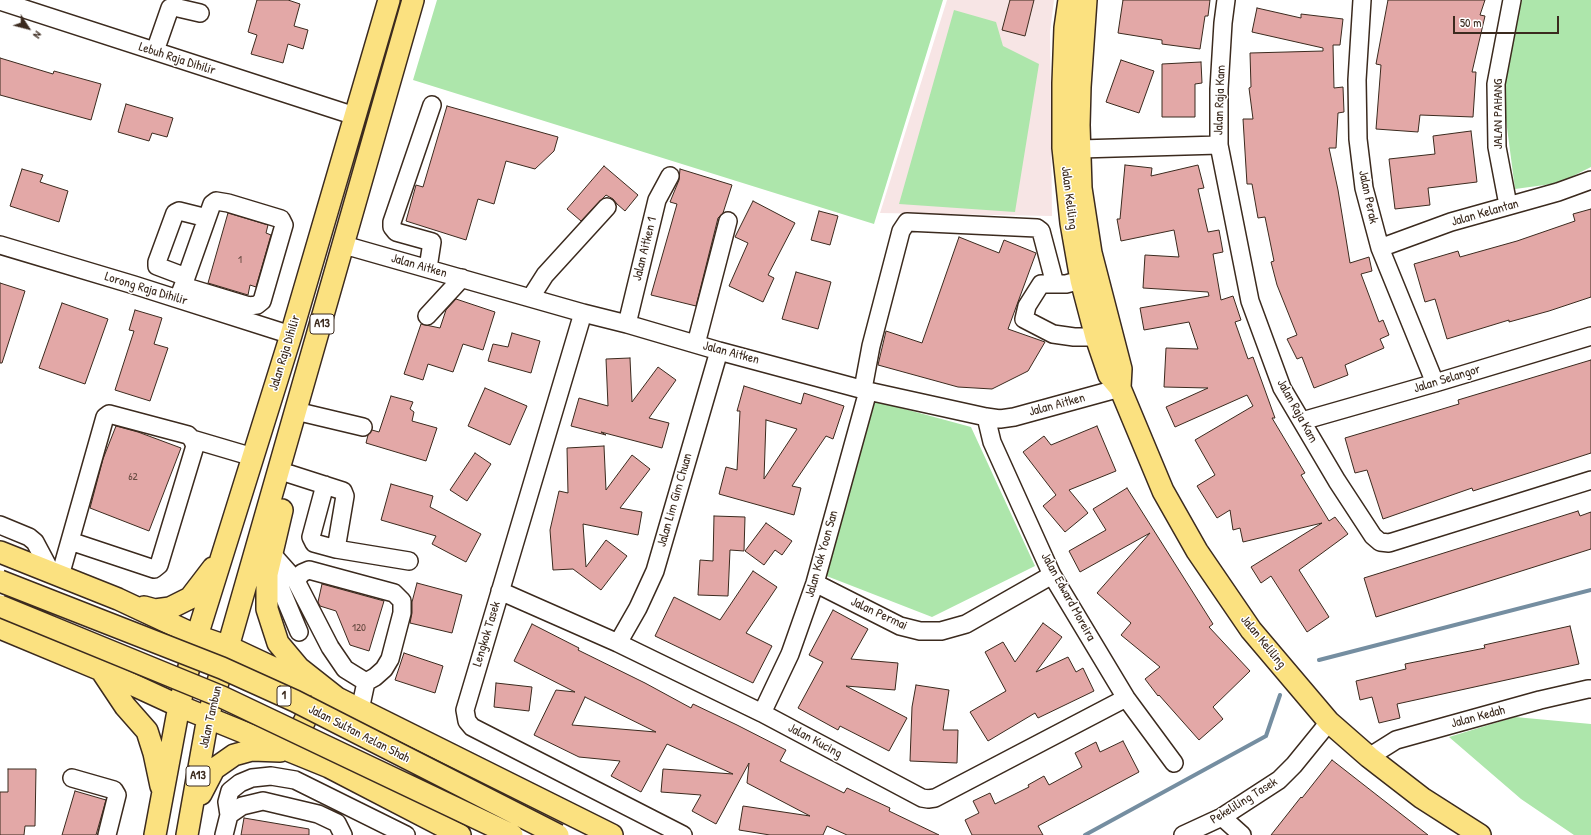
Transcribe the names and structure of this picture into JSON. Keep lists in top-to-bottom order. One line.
{"streets":{"main road":["Jalan Keliling","A13","Jalan Raja Dihilir","1","Jalan Tambun","Jalan Sultan Azlan Shah"],"street":["Lebuh Raja Dihilir","Jalan Raja Kam","JALAN PAHANG","Jalan Perak","Jalan Kelantan","Jalan Aitken 1","Jalan Aitken","Lorong Raja Dihilir","Jalan Selangor","Jalan Lim Gim Chuan","Jalan Kok Yoon San","Jalan Edward Moreira","Jalan Permai","Lengkok Tasek","Jalan Kedah","Jalan Kucing","Pekeliling Tasek"]},"crossings":[["Lebuh Raja Dihilir","Jalan Raja Dihilir"],["Jalan Raja Kam","Jalan Selangor"],["JALAN PAHANG","Jalan Kelantan"],["Jalan Perak","Jalan Kelantan"],["Jalan Perak","Jalan Selangor"],["Jalan Keliling","Jalan Aitken"],["Jalan Keliling","Jalan Kedah"],["Jalan Keliling","Pekeliling Tasek"],["Jalan Aitken 1","Jalan Aitken"],["Jalan Aitken","Jalan Raja Dihilir"],["Jalan Aitken","Jalan Lim Gim Chuan"],["Jalan Aitken","Jalan Kok Yoon San"],["Jalan Aitken","Jalan Edward Moreira"],["Jalan Aitken","Lengkok Tasek"],["Lorong Raja Dihilir","Jalan Raja Dihilir"],["A13","Jalan Raja Dihilir"],["Jalan Raja Dihilir","Jalan Tambun"],["Jalan Lim Gim Chuan","Jalan Kucing"],["Jalan Kok Yoon San","Jalan Permai"],["Jalan Kok Yoon San","Jalan Kucing"],["Jalan Edward Moreira","Jalan Permai"],["Jalan Edward Moreira","Jalan Kucing"],["Lengkok Tasek","Jalan Kucing"]],"house_numbers":["1","62","120"],"scale_bar":"50 m","north":"bottom right"}
